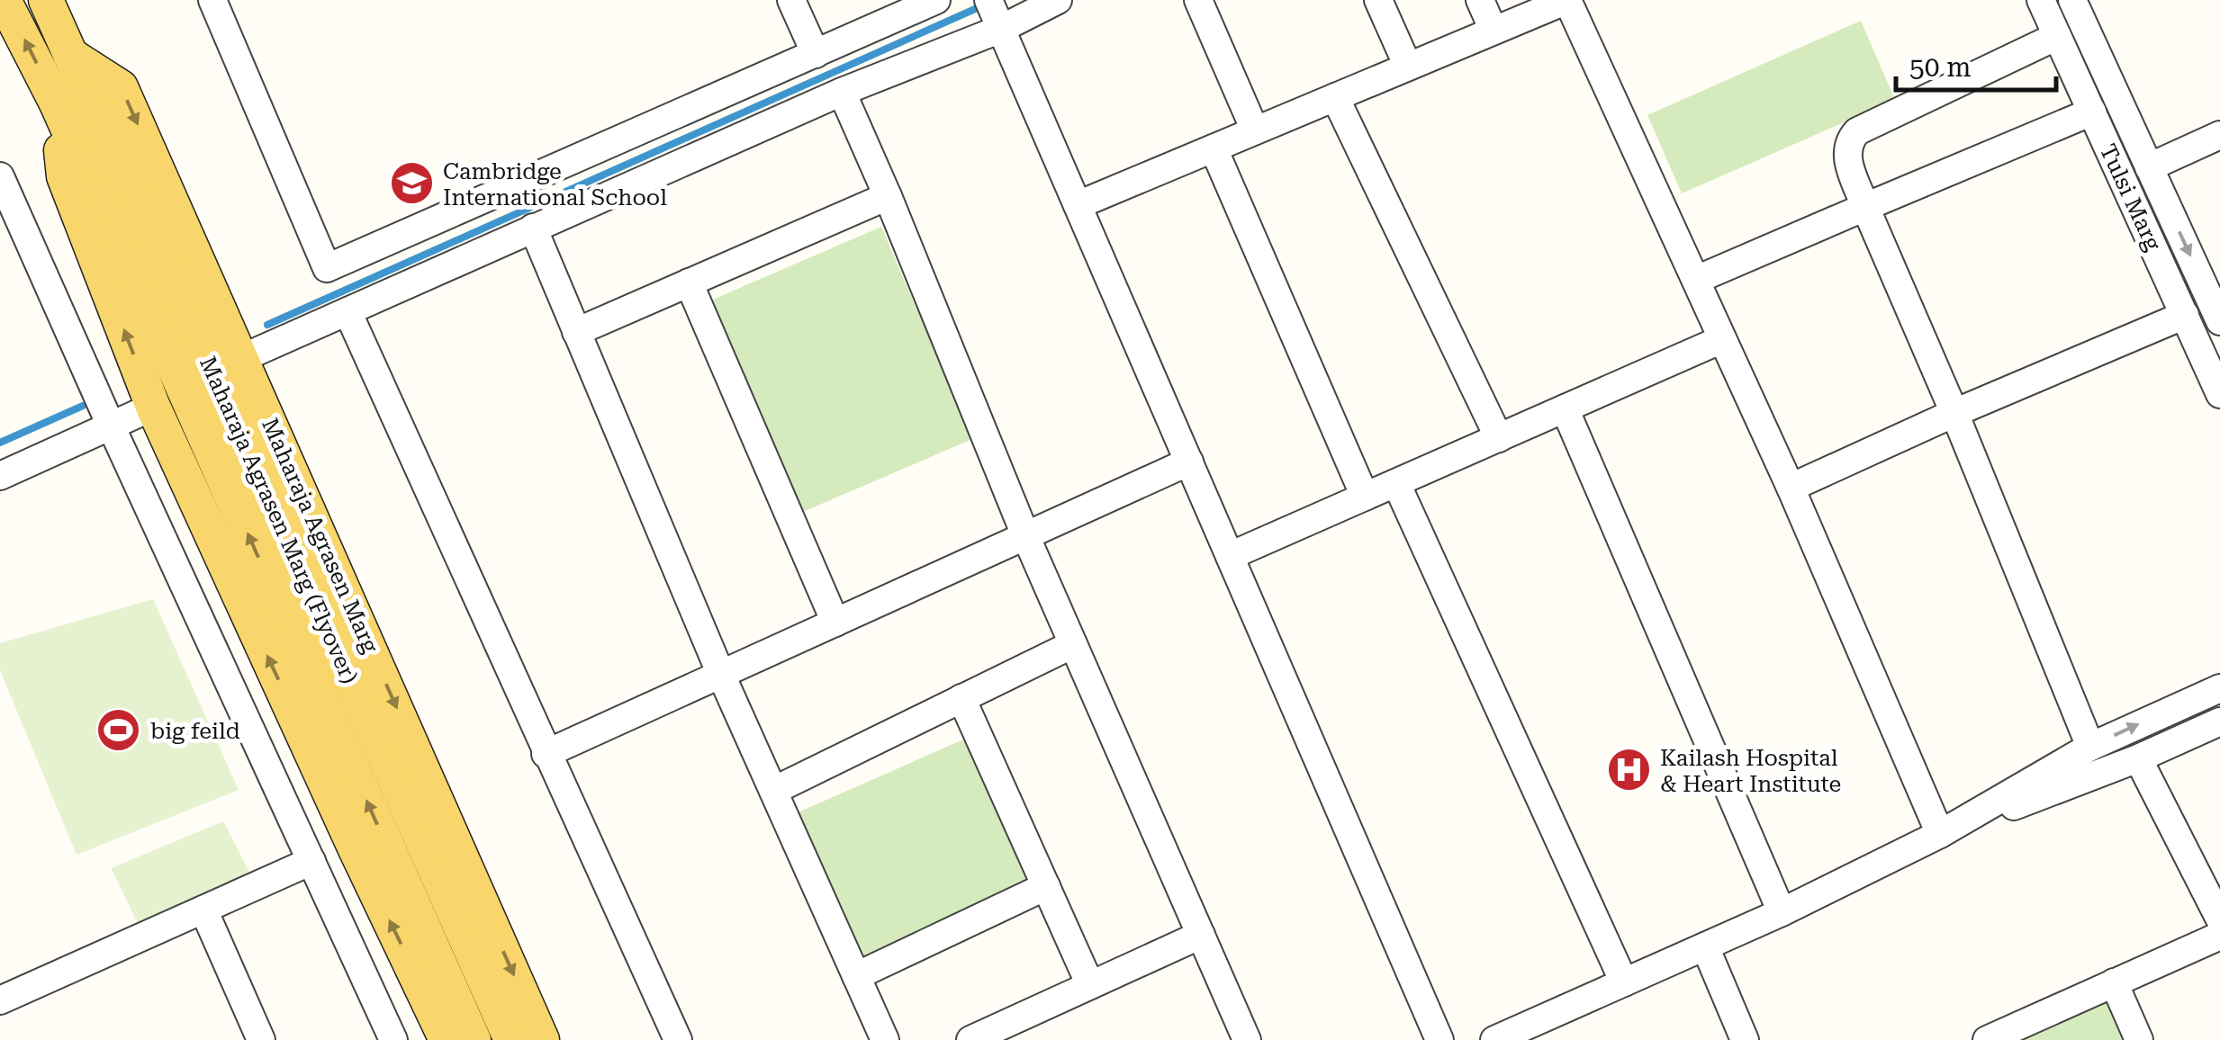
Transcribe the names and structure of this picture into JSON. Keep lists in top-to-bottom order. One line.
{"streets":{"main road":["Maharaja Agrasen Marg (Flyover)","Maharaja Agrasen Marg"],"street":["Tulsi Marg"]},"crossings":[["Maharaja Agrasen Marg (Flyover)","Maharaja Agrasen Marg"]],"places":{"school or university":["Cambridge International School"],"sports":["big feild"],"hospital":["Kailash Hospital & Heart Institute"]},"scale_bar":"50 m"}
